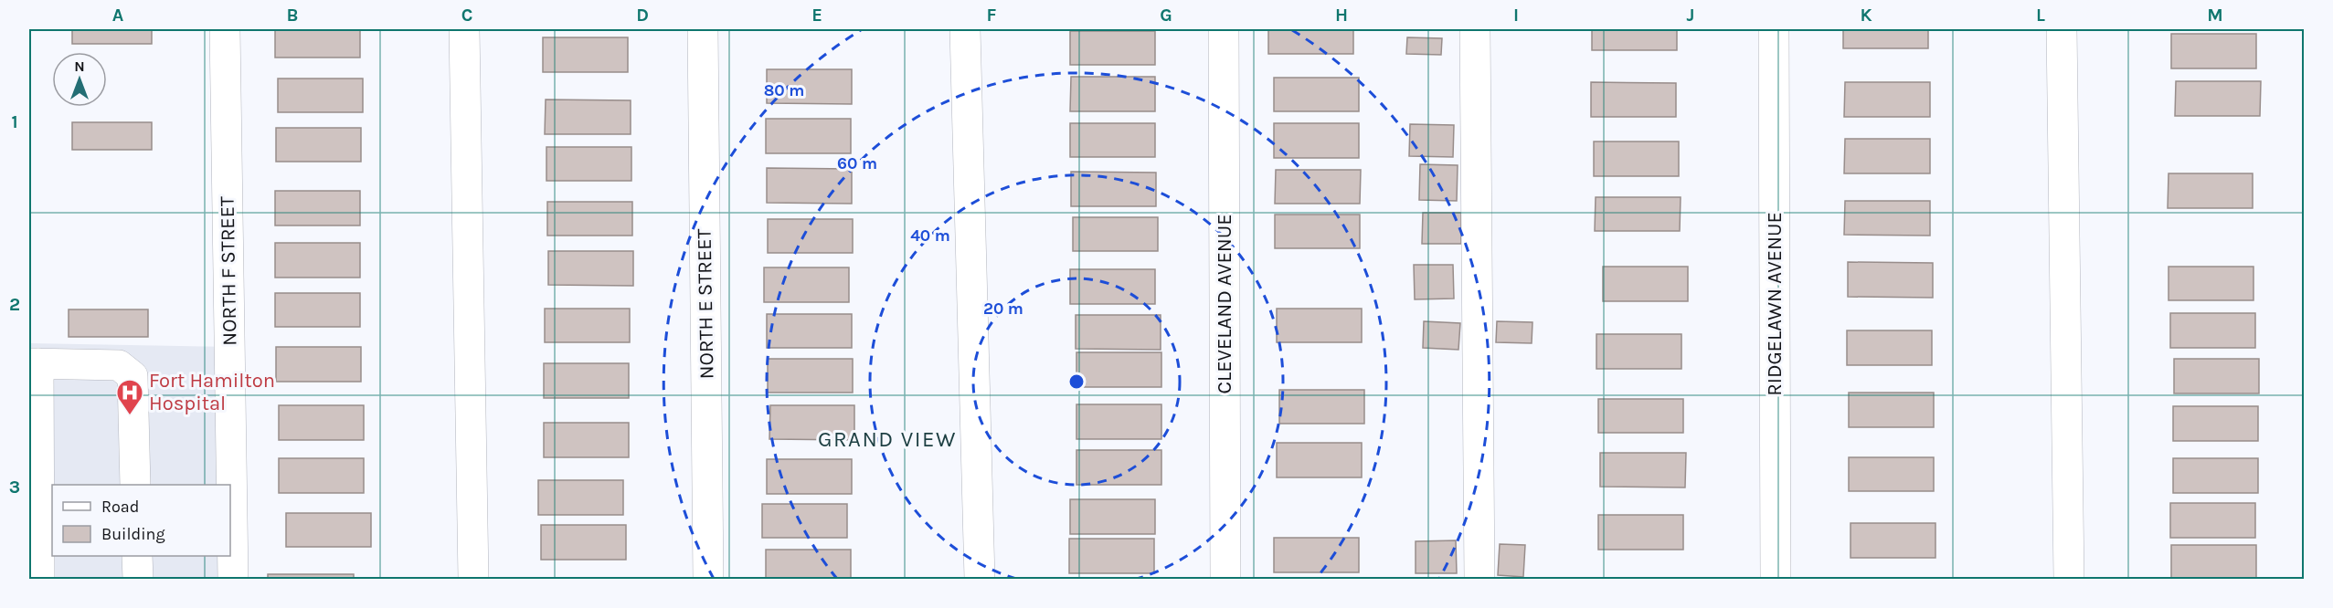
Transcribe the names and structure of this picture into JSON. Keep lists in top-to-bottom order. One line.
{"streets":{"street":["NORTH F STREET","NORTH E STREET","CLEVELAND AVENUE","RIDGELAWN AVENUE"]},"districts":["GRAND VIEW"],"places":{"hospital":["Fort Hamilton Hospital"]},"legend":["Road","Building"],"north":"top","grid":{"columns":["A","B","C","D","E","F","G","H","I","J","K","L","M"],"rows":["1","2","3"]},"rings":["80 m","60 m","40 m","20 m"]}
